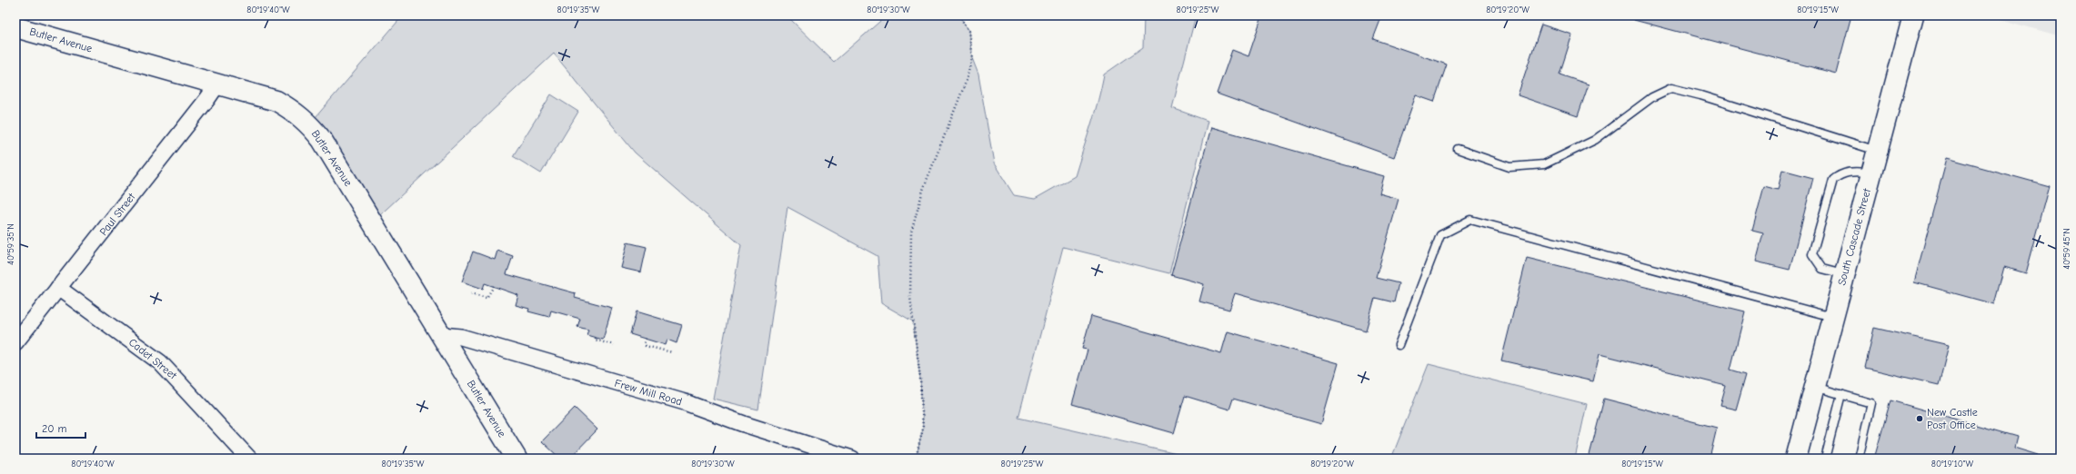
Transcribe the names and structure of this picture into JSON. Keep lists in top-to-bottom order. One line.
{"streets":{"main road":["Butler Avenue","South Cascade Street"],"street":["Paul Street","Cadet Street","Frew Mill Road"]},"crossings":[["Butler Avenue","Paul Street"],["Butler Avenue","Frew Mill Road"],["Paul Street","Cadet Street"]],"places":["New Castle Post Office"],"scale_bar":"20 m","coordinates":["80°19'40\"W","80°19'35\"W","80°19'30\"W","80°19'25\"W","80°19'20\"W","80°19'15\"W","40°59'35\"N","40°59'45\"N","80°19'10\"W"]}
